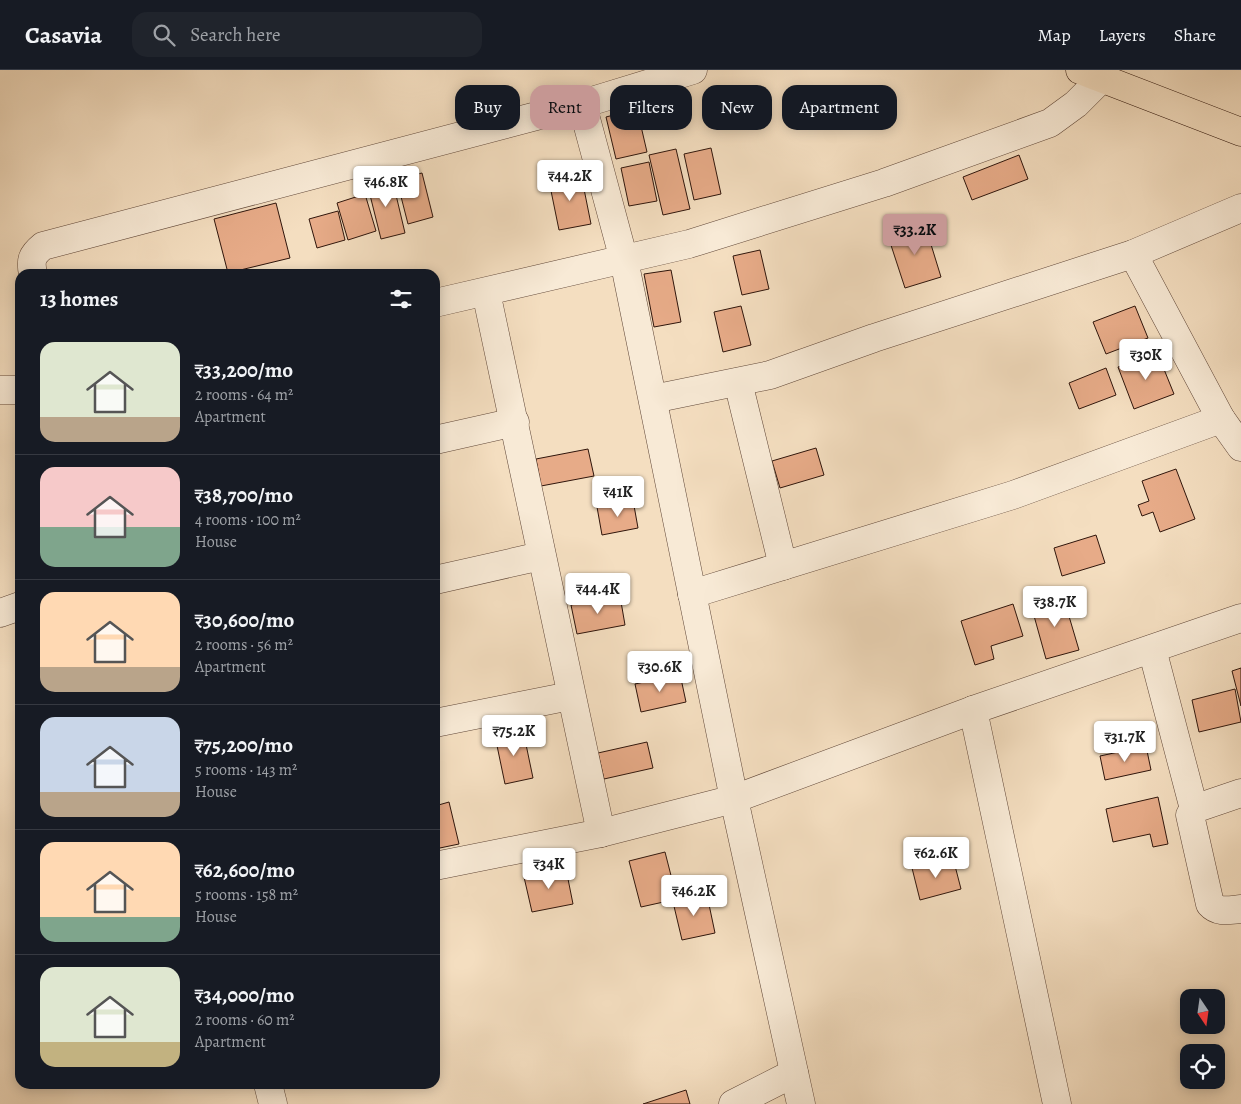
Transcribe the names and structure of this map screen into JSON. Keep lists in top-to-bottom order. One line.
{"north":"bottom","page":{"header":"Casavia","search":"Search here","nav":["Map","Layers","Share"],"chip":["Buy","Rent","Filters","New","Apartment"],"price":["₹44.2K","₹46.8K","₹33.2K","₹30K","₹41K","₹44.4K","₹38.7K","₹30.6K","₹75.2K","₹31.7K","₹62.6K","₹34K","₹46.2K"],"heading":"13 homes","list":[{"name":"₹33,200/mo","note":"2 rooms · 64 m² · Apartment"},{"name":"₹38,700/mo","note":"4 rooms · 100 m² · House"},{"name":"₹30,600/mo","note":"2 rooms · 56 m² · Apartment"},{"name":"₹75,200/mo","note":"5 rooms · 143 m² · House"},{"name":"₹62,600/mo","note":"5 rooms · 158 m² · House"},{"name":"₹34,000/mo","note":"2 rooms · 60 m² · Apartment"}]}}
